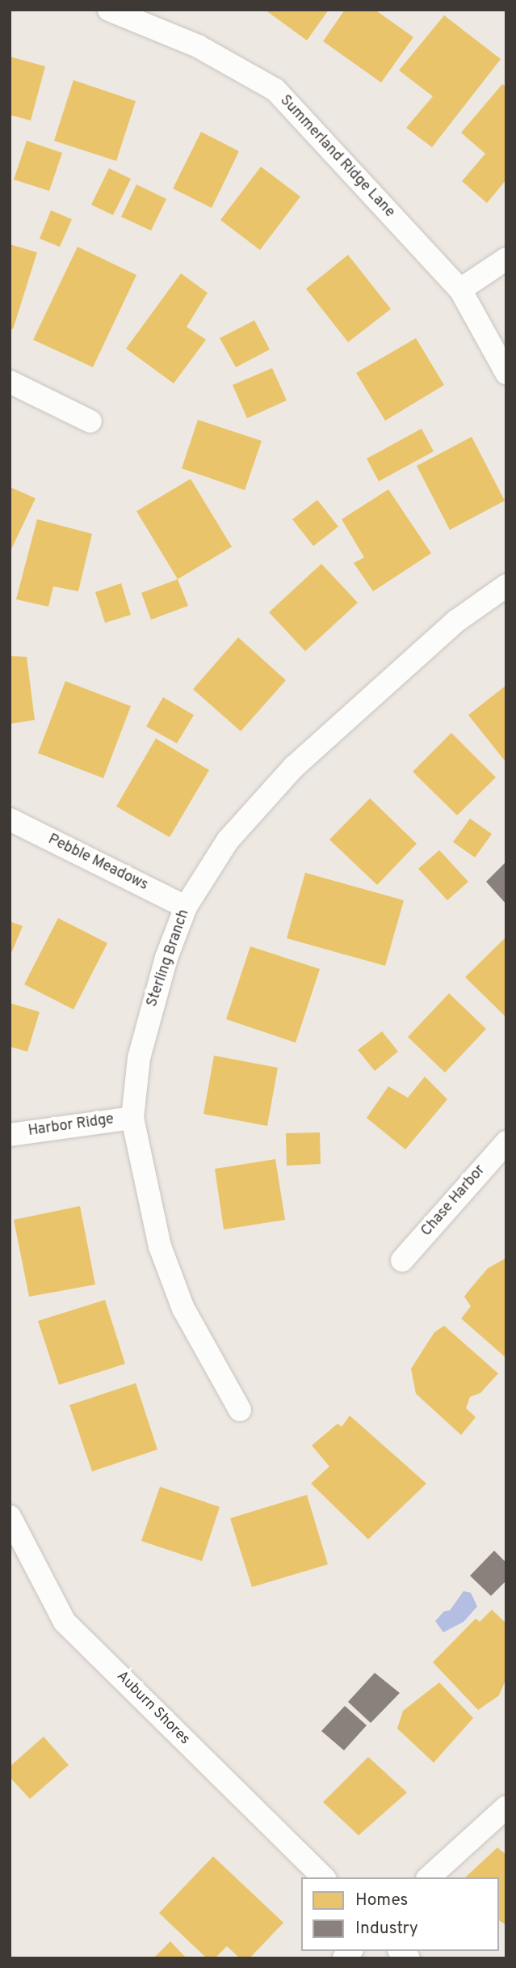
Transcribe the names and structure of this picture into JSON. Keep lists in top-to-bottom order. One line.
{"streets":{"street":["Summerland Ridge Lane","Pebble Meadows","Sterling Branch","Harbor Ridge","Chase Harbor","Auburn Shores"]},"crossings":[["Pebble Meadows","Sterling Branch"],["Sterling Branch","Harbor Ridge"]],"legend":["Homes","Industry"]}
